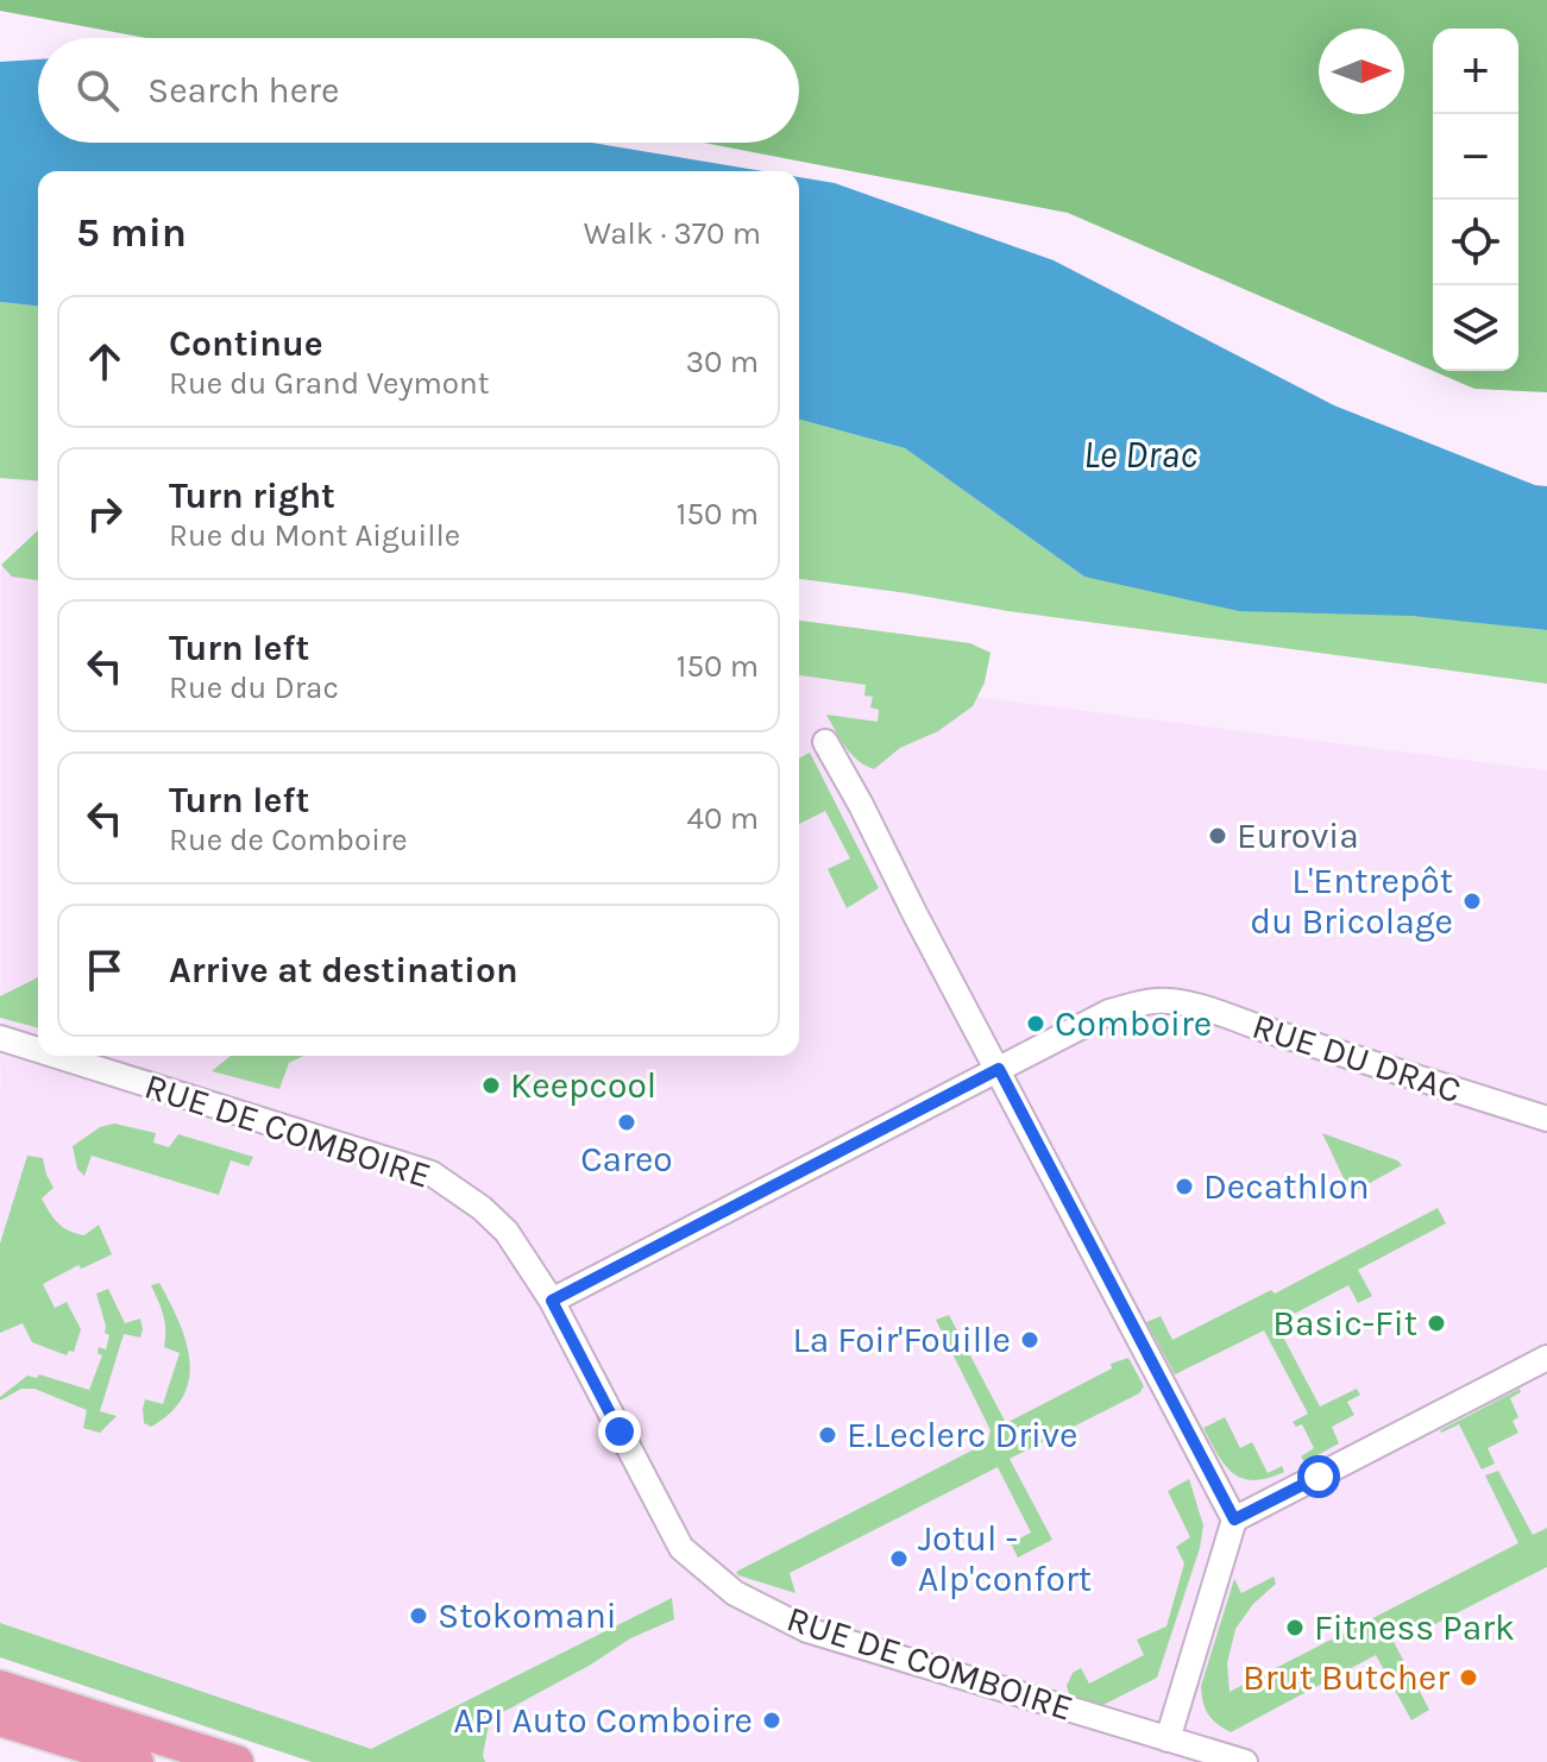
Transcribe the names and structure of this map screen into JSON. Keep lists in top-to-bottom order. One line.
{"streets":{"street":["RUE DU DRAC","RUE DE COMBOIRE"]},"crossings":[["RUE DU DRAC","RUE DE COMBOIRE"]],"water":["Le Drac"],"places":["Eurovia","L'Entrepôt du Bricolage","Comboire","Keepcool","Careo","Decathlon","Basic-Fit","La Foir'Fouille","E.Leclerc Drive","Jotul - Alp'confort","Stokomani","Fitness Park","Brut Butcher","API Auto Comboire"],"north":"right","page":{"map_buttons":["+","−"],"search":"Search here","heading":["5 min","Walk · 370 m"],"list":[["Continue","Rue du Grand Veymont","30 m"],["Turn right","Rue du Mont Aiguille","150 m"],["Turn left","Rue du Drac","150 m"],["Turn left","Rue de Comboire","40 m"],"Arrive at destination"]}}
